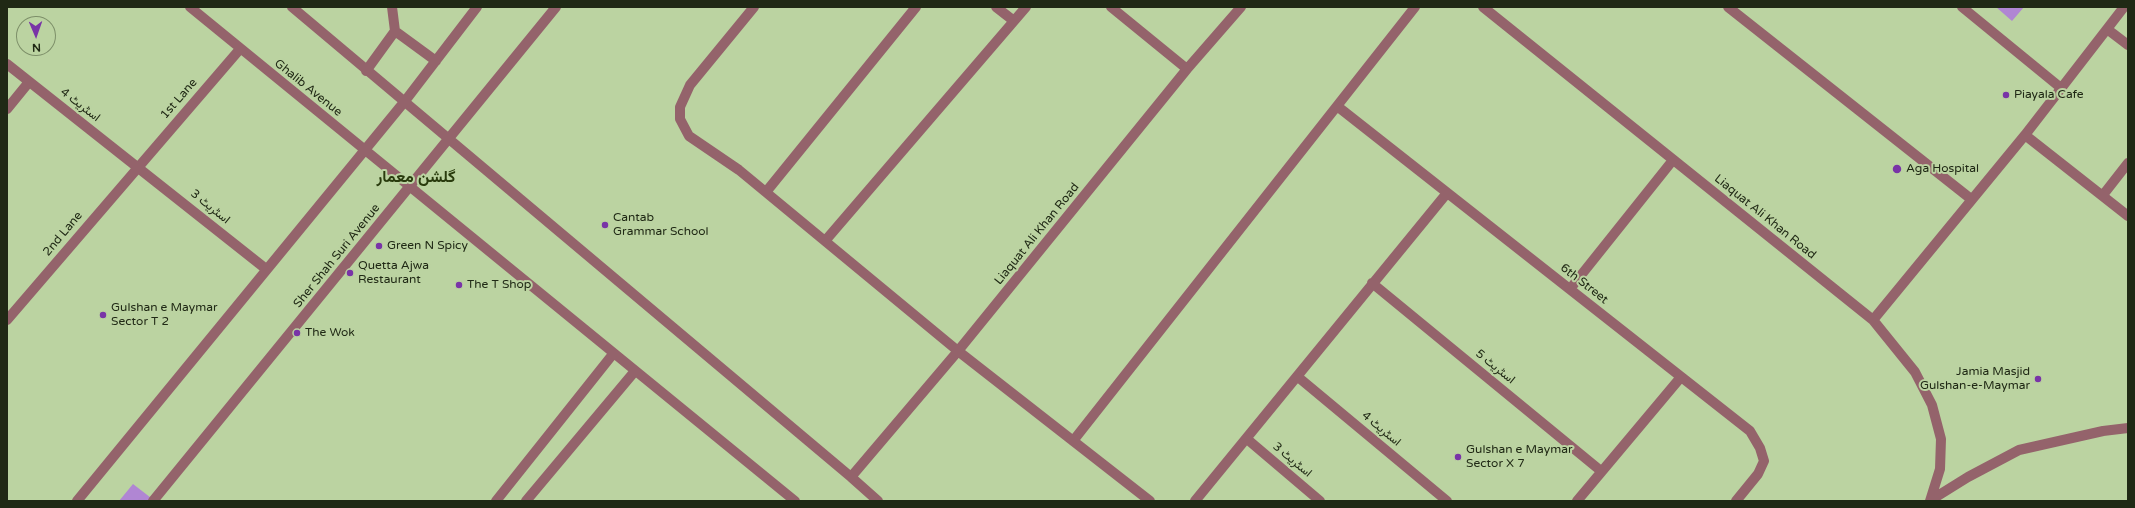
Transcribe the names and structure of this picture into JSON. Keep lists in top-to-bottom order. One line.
{"streets":{"street":["Ghalib Avenue","1st Lane","اسٹریٹ 4","اسٹریٹ 3","Liaquat Ali Khan Road","2nd Lane","Sher Shah Suri Avenue","6th Street","اسٹریٹ 5"]},"crossings":[["Ghalib Avenue","1st Lane"],["Ghalib Avenue","Sher Shah Suri Avenue"],["1st Lane","اسٹریٹ 4"],["1st Lane","اسٹریٹ 3"],["1st Lane","2nd Lane"],["اسٹریٹ 4","اسٹریٹ 3"],["اسٹریٹ 4","2nd Lane"],["اسٹریٹ 3","2nd Lane"]],"districts":["گلشن معمار"],"places":["Piayala Cafe","Aga Hospital","Cantab Grammar School","Green N Spicy","Quetta Ajwa Restaurant","The T Shop","Gulshan e Maymar Sector T 2","The Wok","Jamia Masjid Gulshan-e-Maymar","Gulshan e Maymar Sector X 7"],"north":"bottom"}
